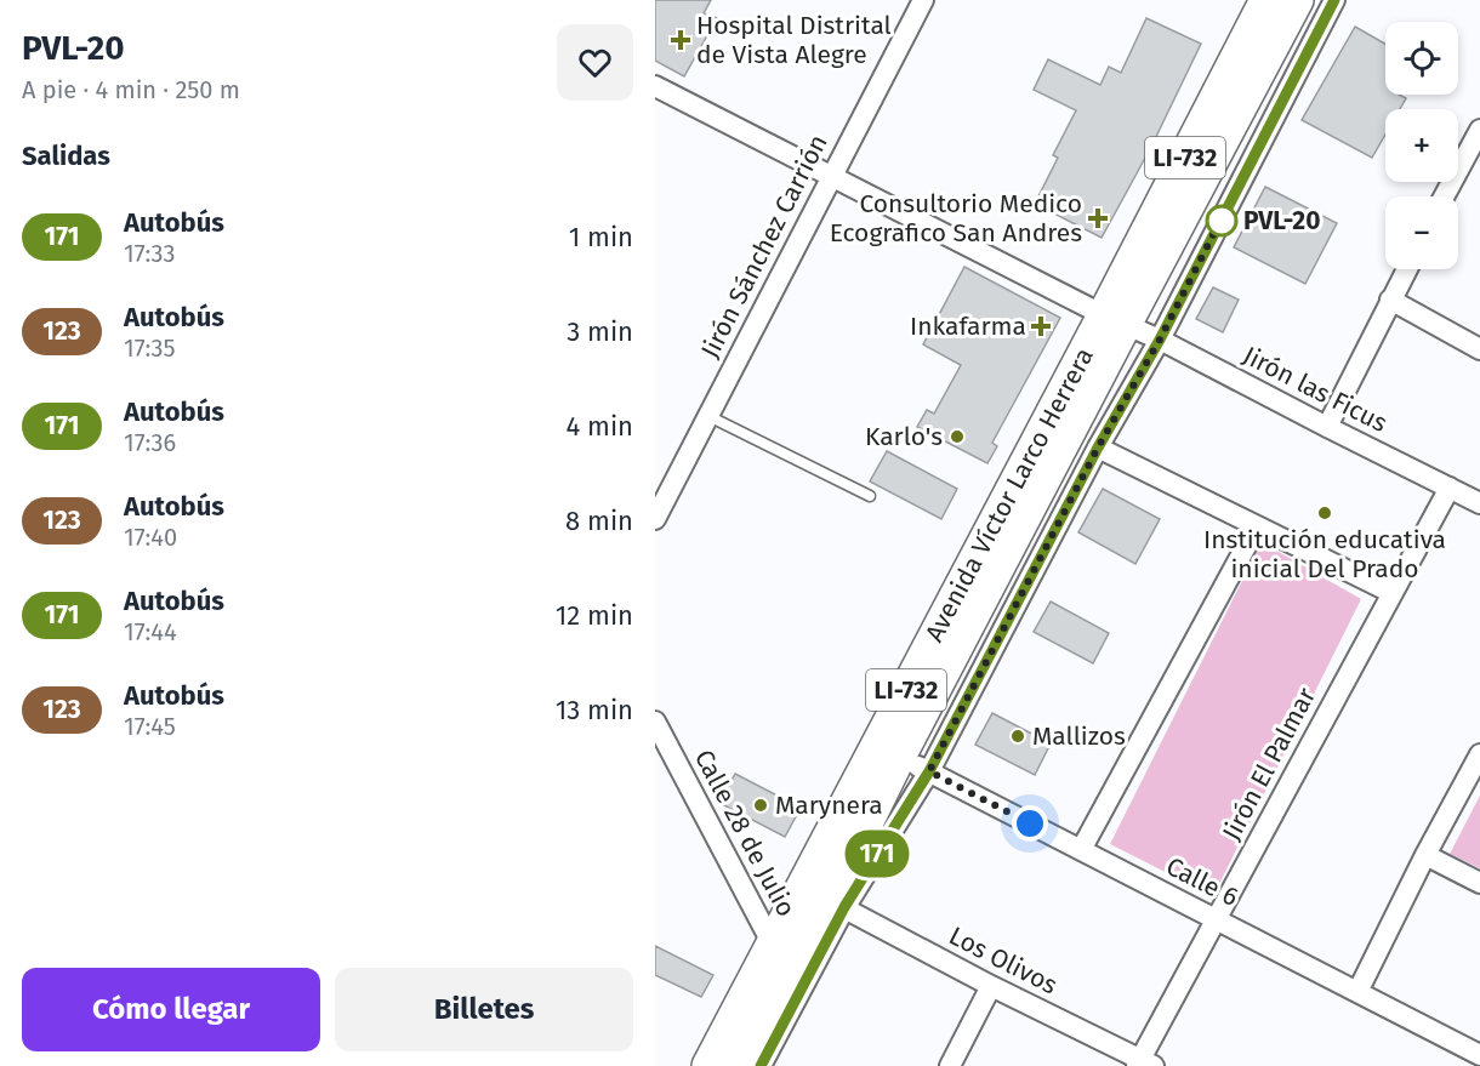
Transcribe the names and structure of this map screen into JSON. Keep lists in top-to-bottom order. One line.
{"streets":{"main road":["LI-732","Avenida Víctor Larco Herrera"],"street":["Jirón Sánchez Carrión","Jirón las Ficus","Jirón El Palmar","Calle 28 de Julio","Calle 6","Los Olivos"]},"crossings":[["Jirón Sánchez Carrión","Jirón las Ficus"],["Jirón las Ficus","Avenida Víctor Larco Herrera"],["Jirón las Ficus","Jirón El Palmar"],["Avenida Víctor Larco Herrera","Calle 28 de Julio"],["Avenida Víctor Larco Herrera","Calle 6"],["Avenida Víctor Larco Herrera","Los Olivos"],["Jirón El Palmar","Calle 6"],["Jirón El Palmar","Los Olivos"]],"places":{"health":["Hospital Distrital de Vista Alegre","Consultorio Medico Ecografico San Andres","Inkafarma"],"other":["PVL-20","Karlo's","Institución educativa inicial Del Prado","Mallizos","Marynera"]},"lines":["bus line 171"],"page":{"heading":[["PVL-20","A pie · 4 min · 250 m"],"Salidas"],"on_map":"171","map_buttons":["+","−"],"list":[{"mark":"171","name":"Autobús","note":"17:33","value":"1 min"},{"mark":"123","name":"Autobús","note":"17:35","value":"3 min"},{"mark":"171","name":"Autobús","note":"17:36","value":"4 min"},{"mark":"123","name":"Autobús","note":"17:40","value":"8 min"},{"mark":"171","name":"Autobús","note":"17:44","value":"12 min"},{"mark":"123","name":"Autobús","note":"17:45","value":"13 min"}],"buttons":["Cómo llegar","Billetes"]}}
